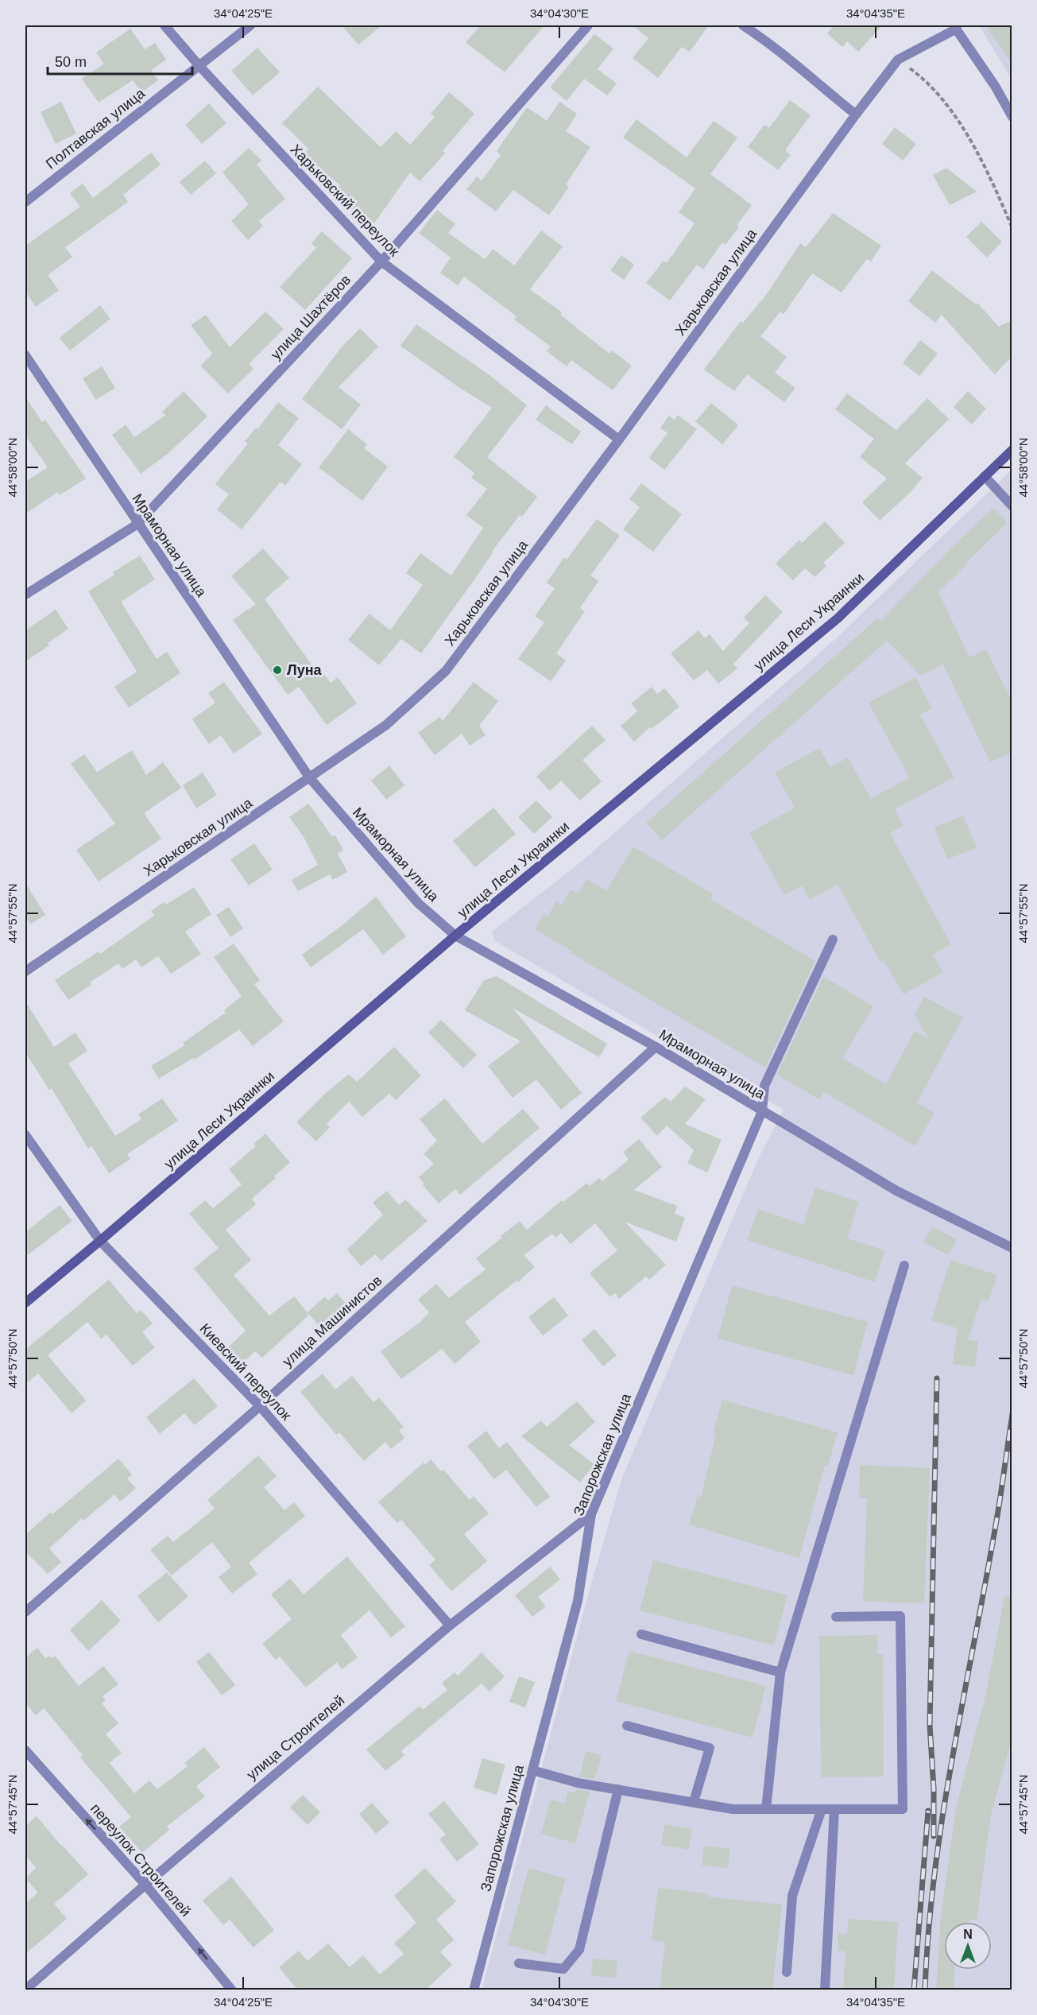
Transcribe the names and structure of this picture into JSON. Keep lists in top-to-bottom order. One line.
{"streets":{"main road":["улица Леси Украинки"],"street":["Полтавская улица","Харьковский переулок","Харьковская улица","улица Шахтёров","Мраморная улица","улица Машинистов","Киевский переулок","Запорожская улица","улица Строителей","переулок Строителей"]},"crossings":[["Полтавская улица","Харьковский переулок"],["Харьковский переулок","Харьковская улица"],["Харьковский переулок","улица Шахтёров"],["Харьковская улица","Мраморная улица"],["улица Шахтёров","Мраморная улица"],["Мраморная улица","улица Леси Украинки"],["Мраморная улица","улица Машинистов"],["Мраморная улица","Запорожская улица"],["улица Леси Украинки","Киевский переулок"],["улица Машинистов","Киевский переулок"],["Киевский переулок","улица Строителей"],["Запорожская улица","улица Строителей"],["улица Строителей","переулок Строителей"]],"one_way":["переулок Строителей"],"places":["Луна"],"scale_bar":"50 m","north":"top","coordinates":["34°04'25\"E","34°04'30\"E","34°04'35\"E","44°58'00\"N","44°57'55\"N","44°57'50\"N","44°57'45\"N"]}
